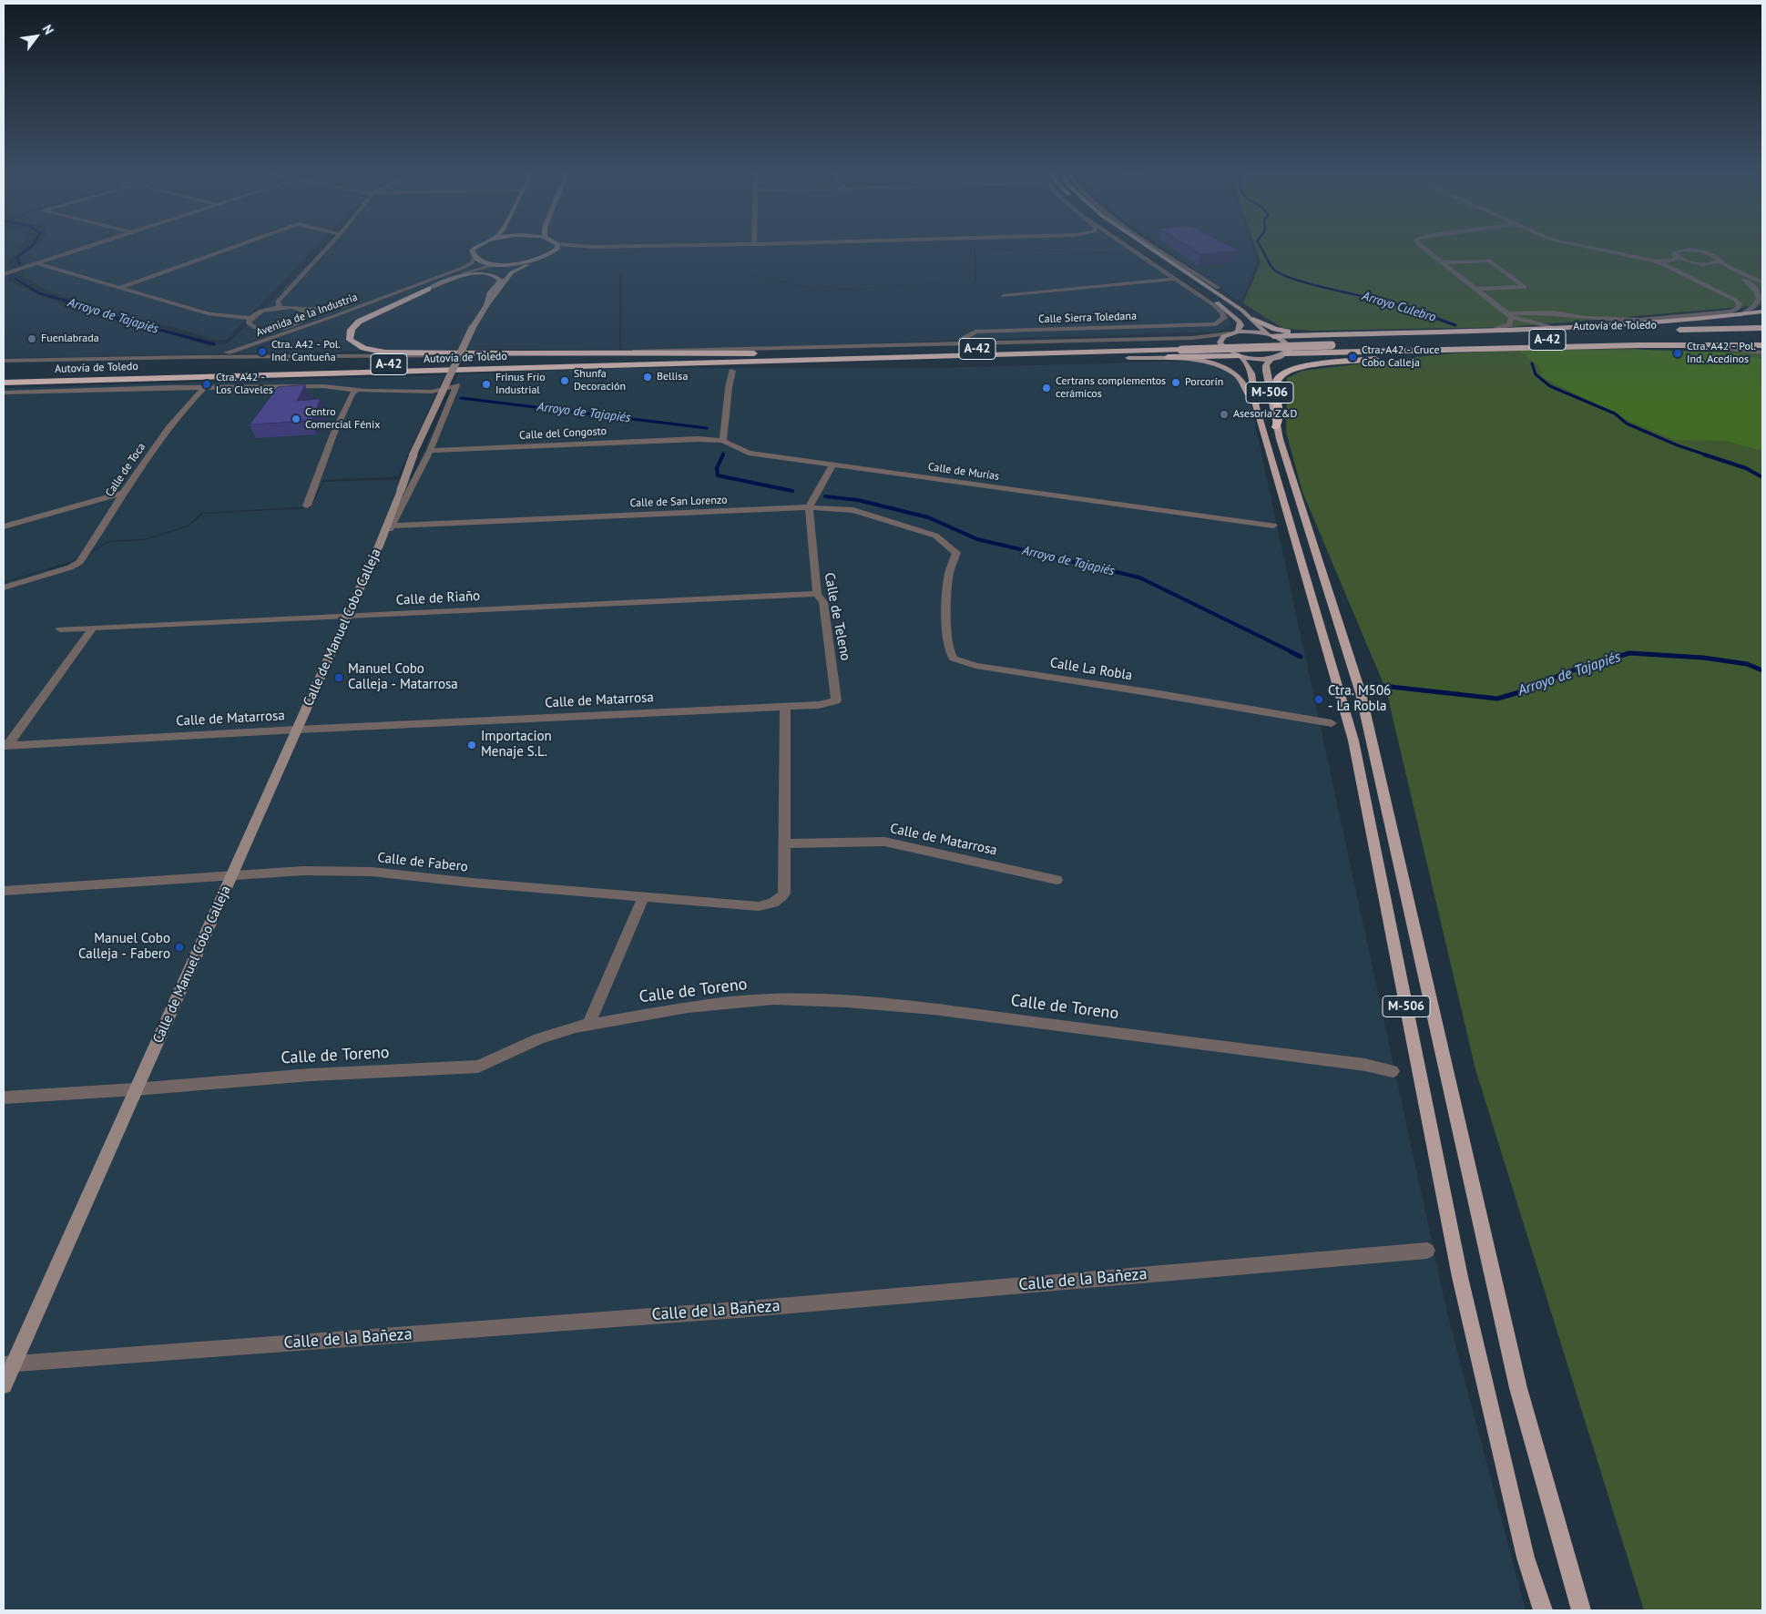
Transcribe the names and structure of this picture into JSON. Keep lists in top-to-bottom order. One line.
{"streets":{"highway":["Autovía de Toledo","A-42"],"main road":["M-506"],"street":["Avenida de la Industria","Calle Sierra Toledana","Calle del Congosto","Calle de Toca","Calle de Murías","Calle de San Lorenzo","Calle de Riaño","Calle de Teleno","Calle de Manuel Cobo Calleja","Calle La Robla","Calle de Matarrosa","Calle de Fabero","Calle de Toreno","Calle de la Bañeza"]},"crossings":[["Autovía de Toledo","A-42"],["Calle del Congosto","Calle de Murías"],["Calle del Congosto","Calle de Manuel Cobo Calleja"],["Calle de San Lorenzo","Calle de Teleno"],["Calle de San Lorenzo","Calle de Manuel Cobo Calleja"],["Calle de San Lorenzo","Calle La Robla"],["Calle de Riaño","Calle de Teleno"],["Calle de Riaño","Calle de Manuel Cobo Calleja"],["Calle de Teleno","Calle de Matarrosa"],["Calle de Manuel Cobo Calleja","Calle de Matarrosa"],["Calle de Manuel Cobo Calleja","Calle de Fabero"],["Calle de Manuel Cobo Calleja","Calle de Toreno"],["Calle de Manuel Cobo Calleja","Calle de la Bañeza"],["Calle de Matarrosa","Calle de Fabero"]],"water":["Arroyo Culebro","Arroyo de Tajapiés"],"places":["Fuenlabrada","Ctra. A42 - Pol. Ind. Cantueña","Ctra. A42 - Pol. Ind. Acedinos","Ctra. A42 - Cruce Cobo Calleja","Bellisa","Shunfa Decoración","Porcorín","Ctra. A42 - Los Claveles","Frinus Frío Industrial","Certrans complementos cerámicos","Asesoria Z&D","Centro Comercial Fénix","Manuel Cobo Calleja - Matarrosa","Ctra. M506 - La Robla","Importacion Menaje S.L.","Manuel Cobo Calleja - Fabero"],"north":"top right"}
